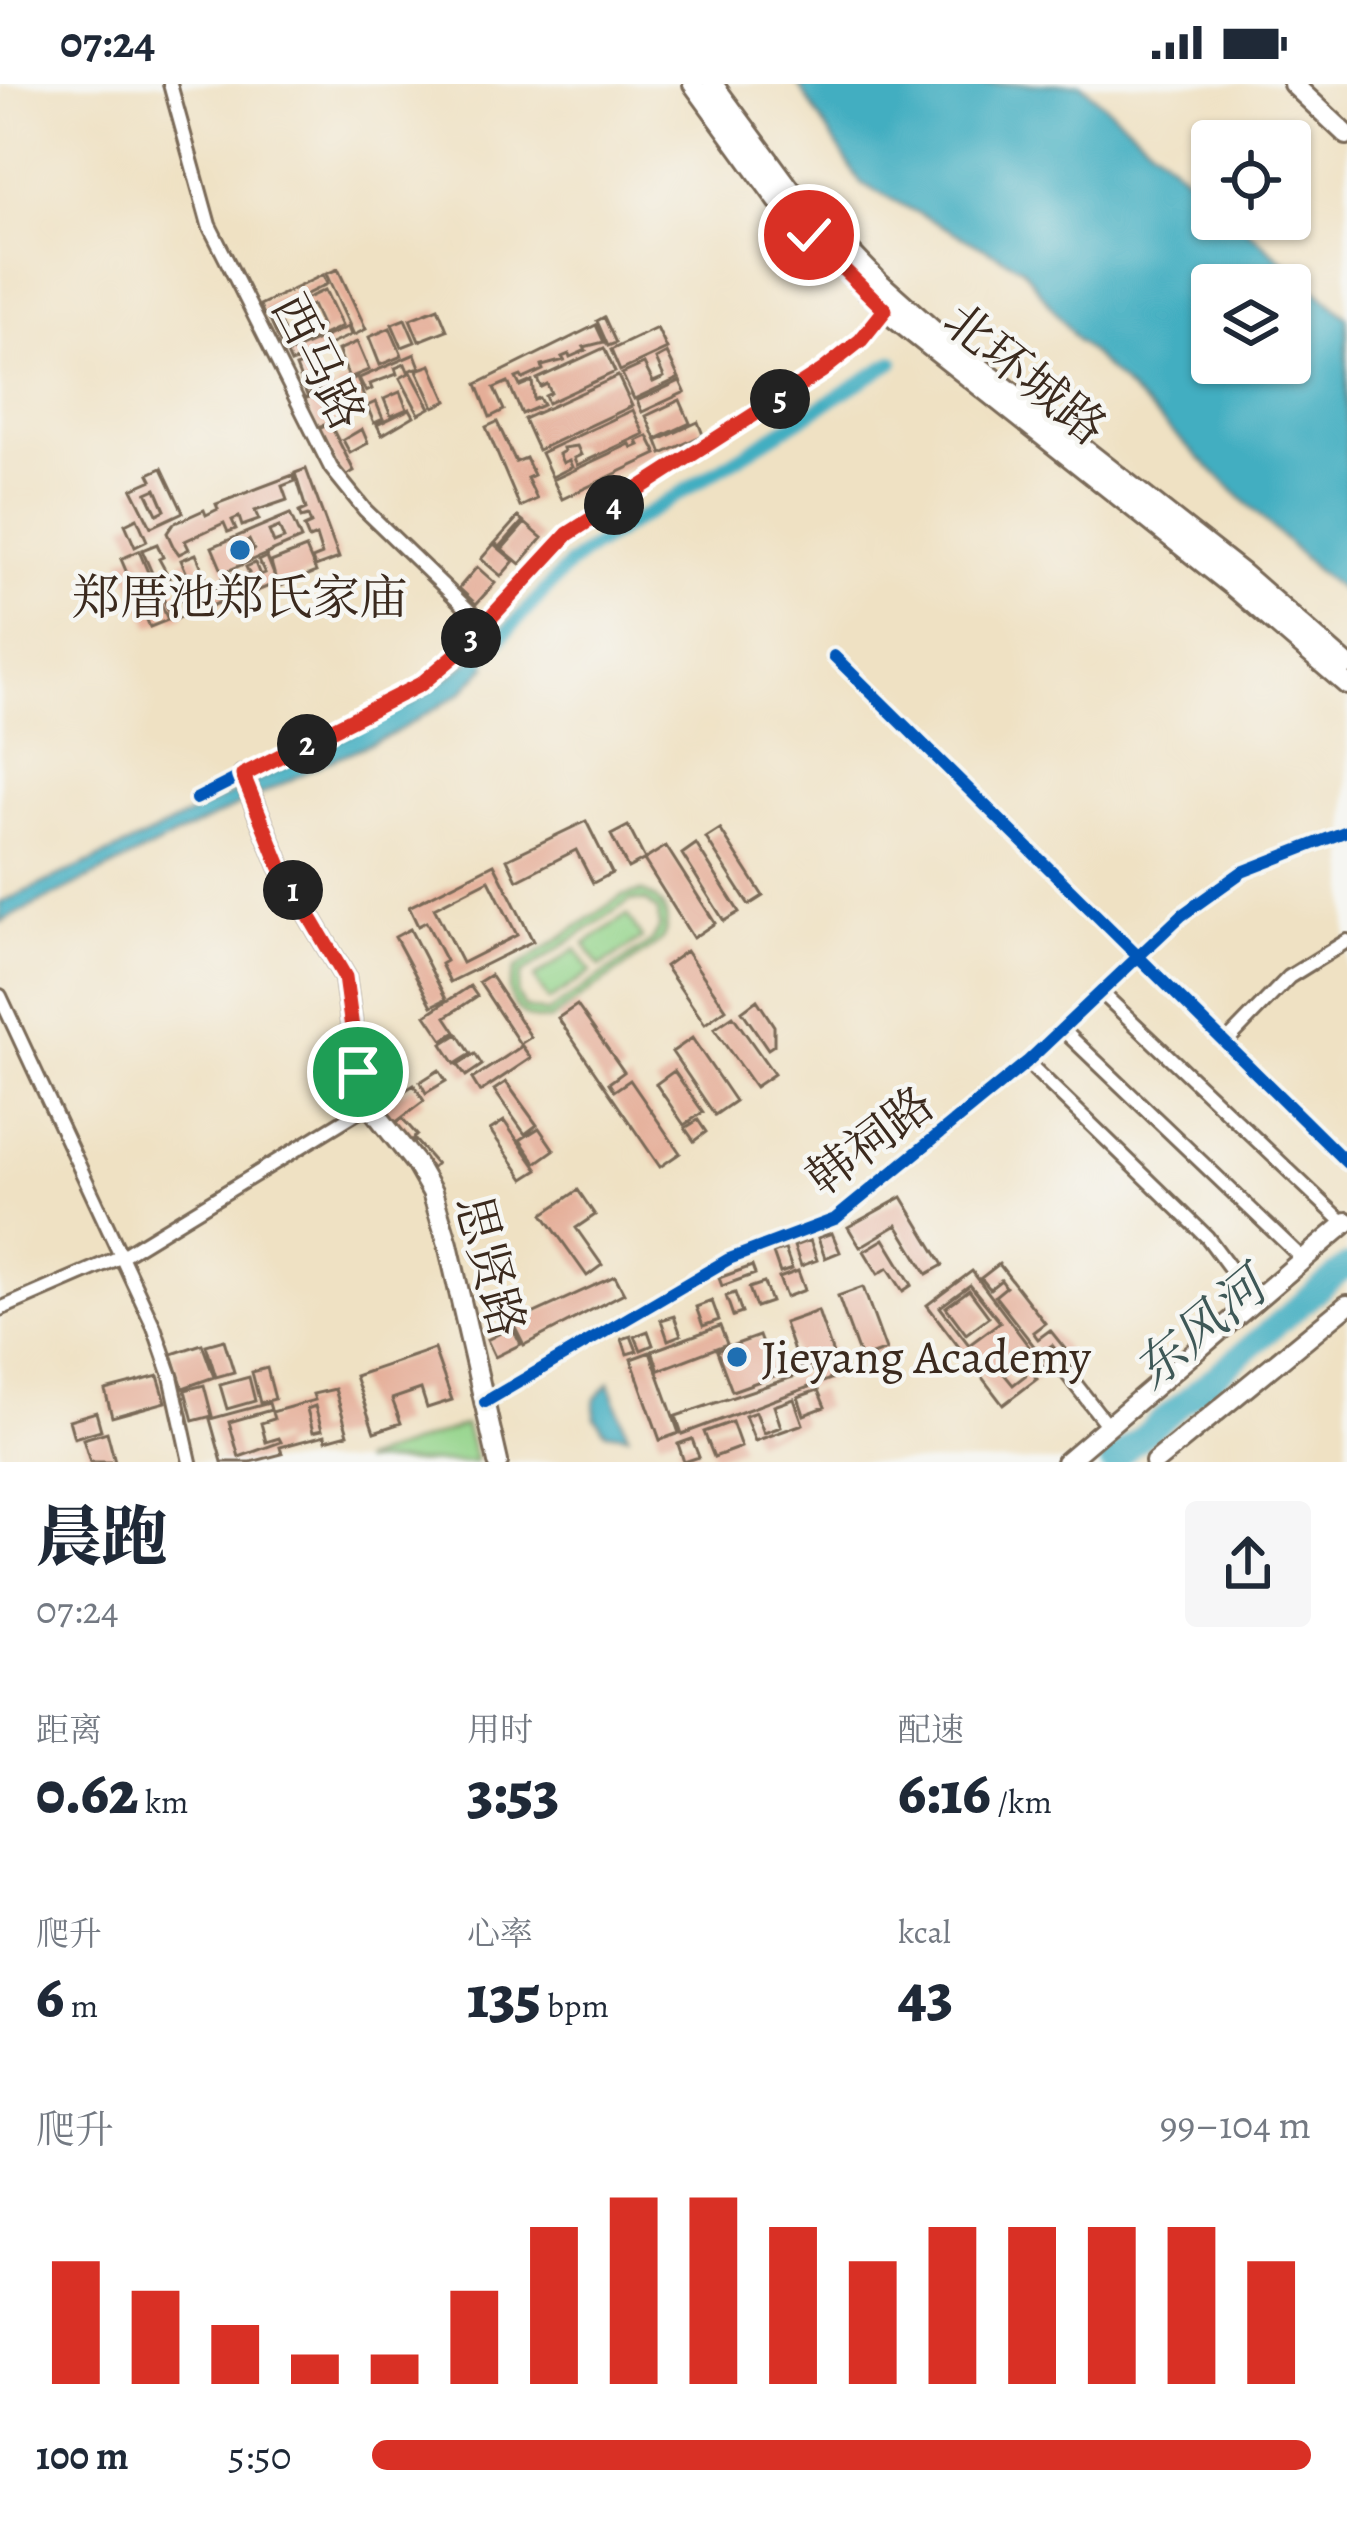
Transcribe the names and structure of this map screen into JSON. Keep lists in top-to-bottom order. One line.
{"streets":{"main road":["北环城路","思贤路"],"street":["西马路","韩祠路"]},"crossings":[["韩祠路","思贤路"]],"water":["东风河"],"places":["郑厝池郑氏家庙","Jieyang Academy"],"page":{"status":"07:24","pins":["5","4","3","2","1"],"heading":["晨跑","07:24"],"stats":[["距离","0.62 km"],["用时","3:53"],["配速","6:16 /km"],["爬升","6 m"],["心率","135 bpm"],["kcal","43"]],"chart":["爬升","99–104 m"],"list":[{"name":"100 m","note":"5:50"}]}}
